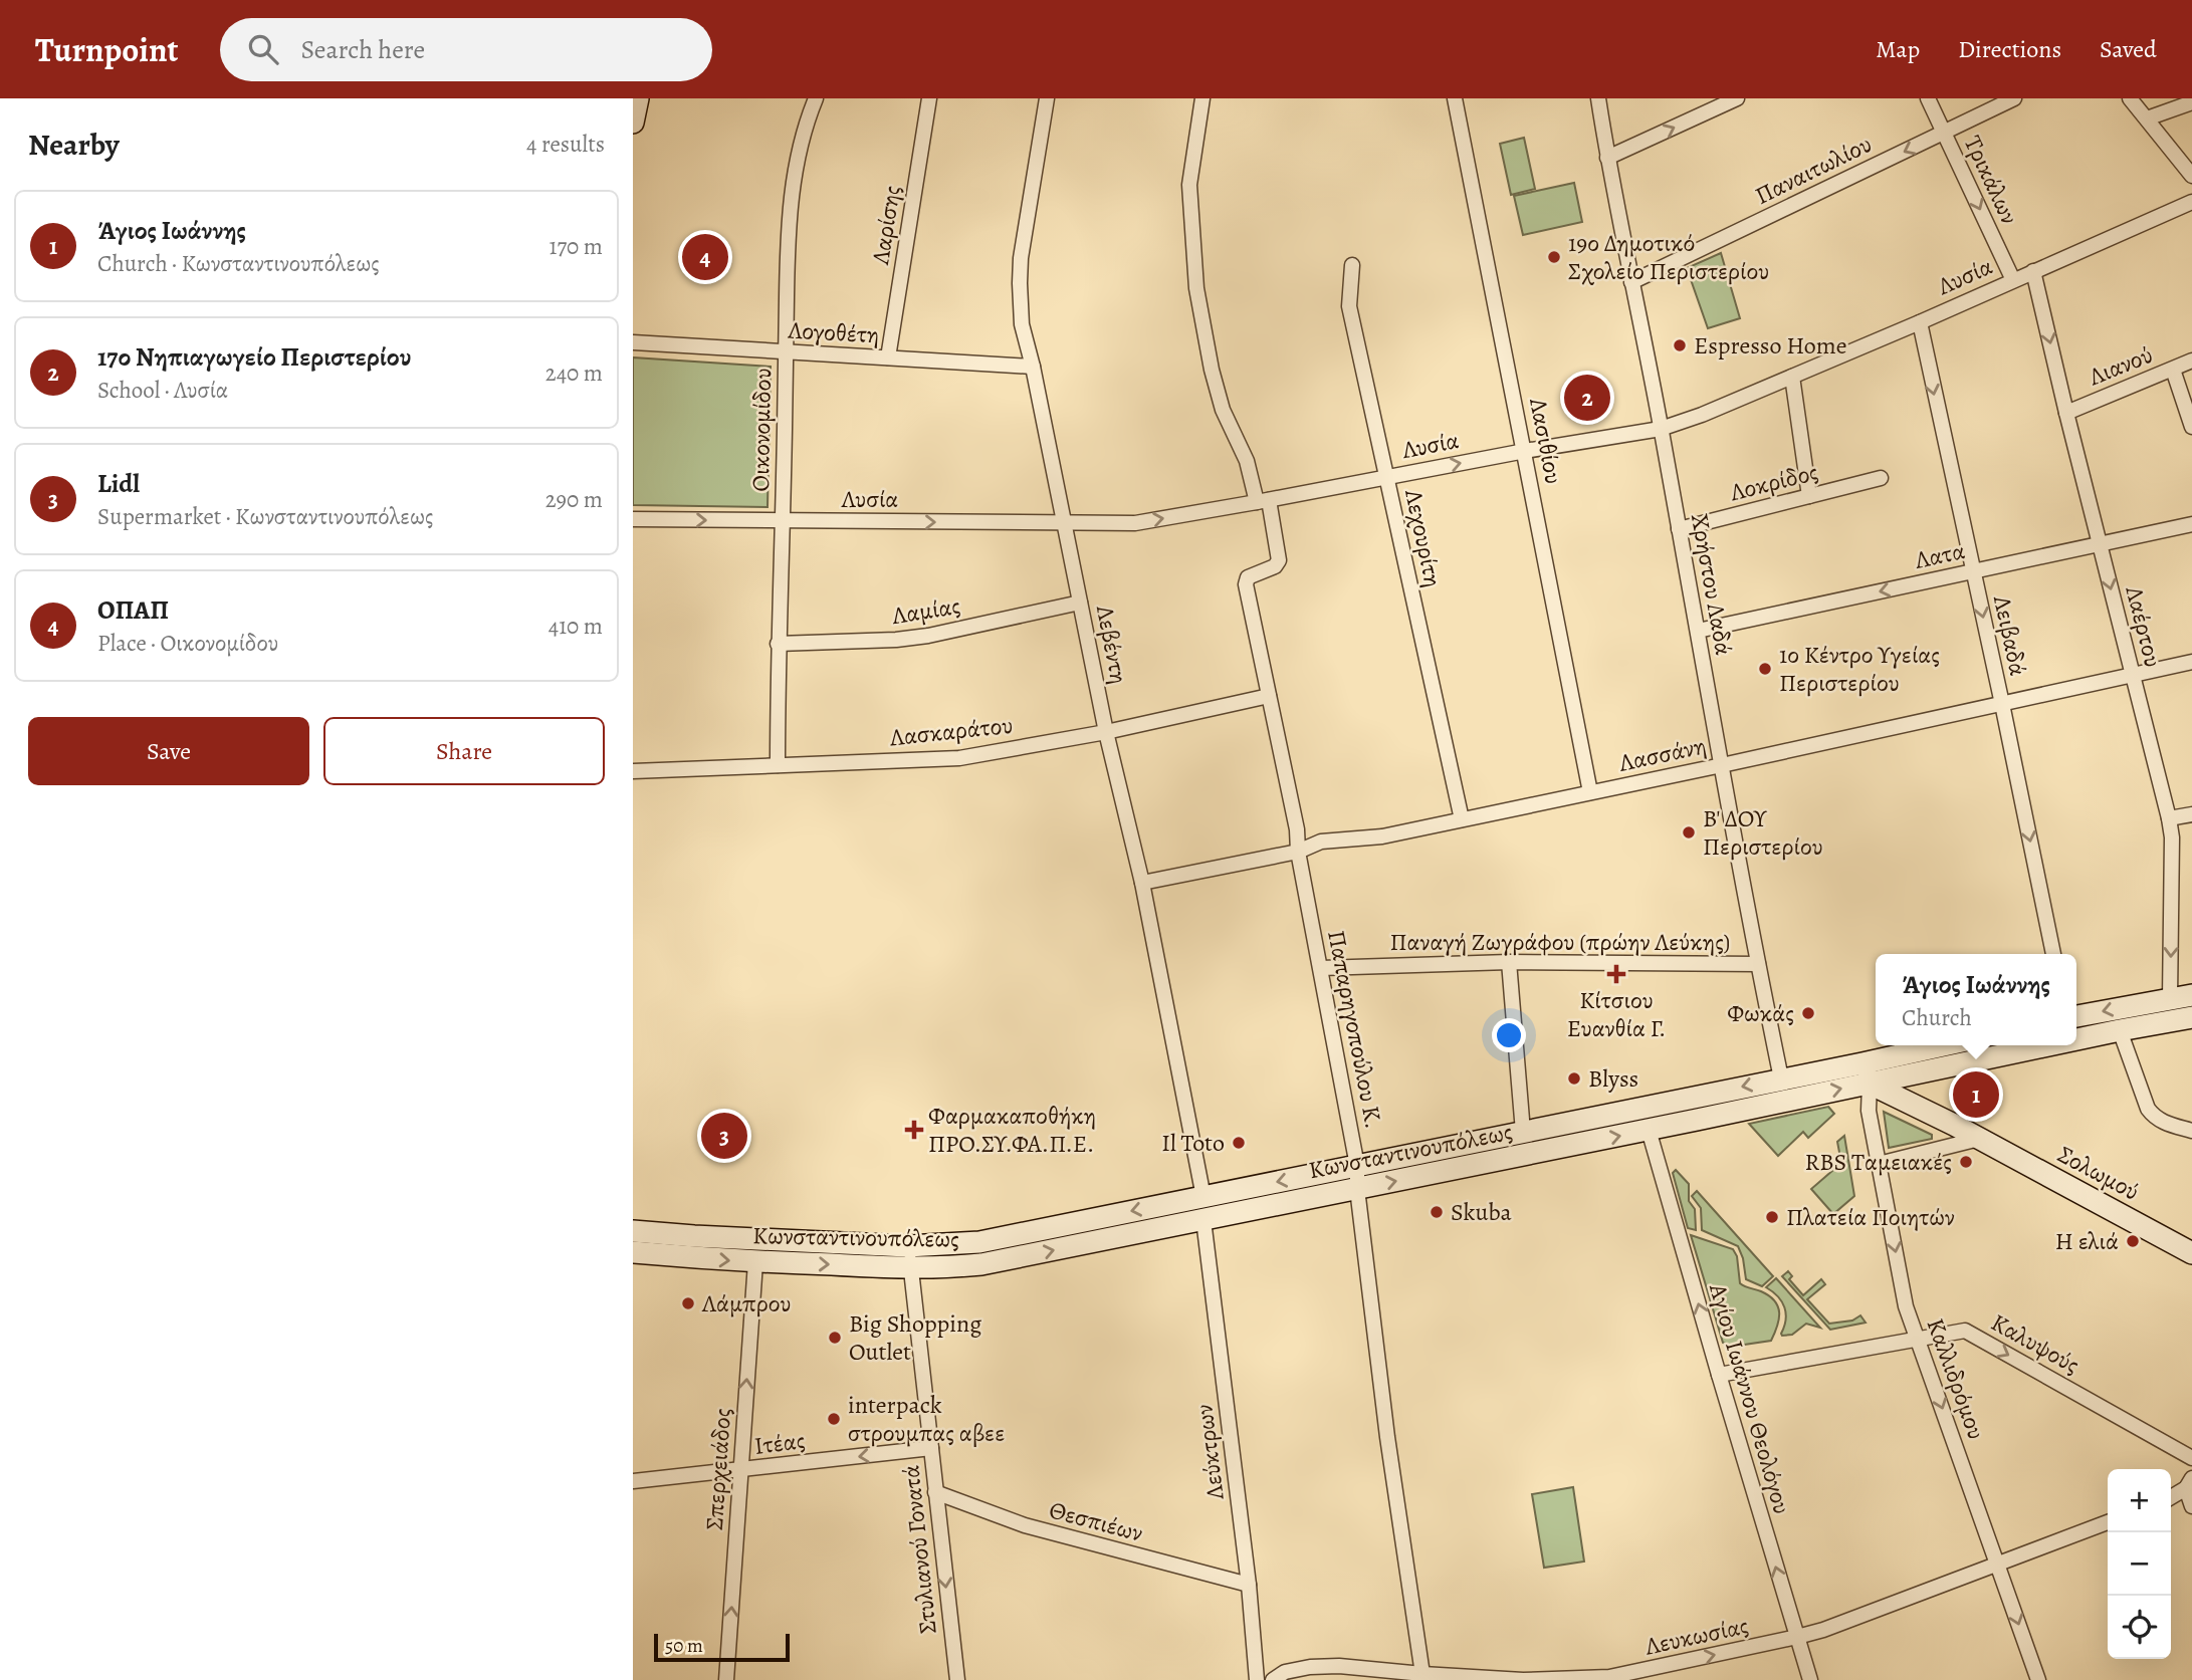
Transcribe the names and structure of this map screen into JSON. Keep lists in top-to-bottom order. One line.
{"streets":{"main road":["Κωνσταντινουπόλεως","Σολωμού"],"street":["Παναιτωλίου","Τρικάλων","Λαρίσης","Λυσία","Λογοθέτη","Λιανού","Οικονομίδου","Λασιθίου","Λοκρίδος","Λεχουρίτη","Λατα","Χρήστου Λαδά","Λαμίας","Λαέρτου","Λειβαδά","Λεβέντη","Λασκαράτου","Λασσάνη","Παναγή Ζωγράφου (πρώην Λεύκης)","Παπαρηγοπούλου Κ.","Καλυψούς","Καλλιδρόμου","Αγίου Ιωάννου Θεολόγου","Ιτέας","Λεύκτρων","Σπερχειάδος","Θεσπιέων","Στυλιανού Γονατά","Λευκωσίας"]},"crossings":[["Παναιτωλίου","Τρικάλων"],["Παναιτωλίου","Χρήστου Λαδά"],["Τρικάλων","Λυσία"],["Λαρίσης","Λογοθέτη"],["Λυσία","Οικονομίδου"],["Λυσία","Λασιθίου"],["Λυσία","Λεχουρίτη"],["Λυσία","Χρήστου Λαδά"],["Λυσία","Λαέρτου"],["Λυσία","Λειβαδά"],["Λυσία","Λεβέντη"],["Λυσία","Παπαρηγοπούλου Κ."],["Λογοθέτη","Οικονομίδου"],["Λογοθέτη","Λεβέντη"],["Λιανού","Λαέρτου"],["Οικονομίδου","Λαμίας"],["Οικονομίδου","Λασκαράτου"],["Λασιθίου","Λασσάνη"],["Λοκρίδος","Χρήστου Λαδά"],["Λεχουρίτη","Λασσάνη"],["Λατα","Χρήστου Λαδά"],["Λατα","Λαέρτου"],["Λατα","Λειβαδά"],["Χρήστου Λαδά","Λασσάνη"],["Χρήστου Λαδά","Παναγή Ζωγράφου (πρώην Λεύκης)"],["Χρήστου Λαδά","Κωνσταντινουπόλεως"],["Λαμίας","Λεβέντη"],["Λαέρτου","Λασσάνη"],["Λειβαδά","Λασσάνη"],["Λεβέντη","Λασκαράτου"],["Λεβέντη","Λασσάνη"],["Λεβέντη","Κωνσταντινουπόλεως"],["Λασκαράτου","Παπαρηγοπούλου Κ."],["Λασσάνη","Παπαρηγοπούλου Κ."],["Παναγή Ζωγράφου (πρώην Λεύκης)","Παπαρηγοπούλου Κ."],["Παπαρηγοπούλου Κ.","Κωνσταντινουπόλεως"],["Παπαρηγοπούλου Κ.","Λευκωσίας"],["Κωνσταντινουπόλεως","Σολωμού"],["Κωνσταντινουπόλεως","Καλλιδρόμου"],["Κωνσταντινουπόλεως","Αγίου Ιωάννου Θεολόγου"],["Κωνσταντινουπόλεως","Λεύκτρων"],["Κωνσταντινουπόλεως","Σπερχειάδος"],["Κωνσταντινουπόλεως","Στυλιανού Γονατά"],["Σολωμού","Καλλιδρόμου"],["Καλυψούς","Καλλιδρόμου"],["Καλυψούς","Αγίου Ιωάννου Θεολόγου"],["Καλλιδρόμου","Λευκωσίας"],["Αγίου Ιωάννου Θεολόγου","Λευκωσίας"],["Ιτέας","Σπερχειάδος"],["Ιτέας","Στυλιανού Γονατά"],["Λεύκτρων","Θεσπιέων"],["Θεσπιέων","Στυλιανού Γονατά"]],"one_way":["Τρικάλων","Λυσία","Λατα","Λαέρτου","Λειβαδά","Καλυψούς","Καλλιδρόμου","Αγίου Ιωάννου Θεολόγου","Ιτέας","Σπερχειάδος","Στυλιανού Γονατά","Λευκωσίας"],"places":{"other":["19ο Δημοτικό Σχολείο Περιστερίου","Espresso Home","1ο Κέντρο Υγείας Περιστερίου","Β' ΔΟΥ Περιστερίου","Φωκάς","Blyss","Il Toto","RBS Ταμειακές","Skuba","Πλατεία Ποιητών","Η ελιά","Λάμπρου","Big Shopping Outlet","interpack στρουμπας αβεε"],"health":["Κίτσιου Ευανθία Γ.","Φαρμακαποθήκη ΠΡΟ.ΣΥ.ΦΑ.Π.Ε."]},"scale_bar":"50 m","page":{"header":"Turnpoint","search":"Search here","nav":["Map","Directions","Saved"],"heading":["Nearby","4 results"],"list":[{"mark":"1","name":"Άγιος Ιωάννης","note":"Church · Κωνσταντινουπόλεως","value":"170 m"},{"mark":"2","name":"17ο Νηπιαγωγείο Περιστερίου","note":"School · Λυσία","value":"240 m"},{"mark":"3","name":"Lidl","note":"Supermarket · Κωνσταντινουπόλεως","value":"290 m"},{"mark":"4","name":"ΟΠΑΠ","note":"Place · Οικονομίδου","value":"410 m"}],"pins":["4","2","1","3"],"buttons":["Save","Share"],"popup":["Άγιος Ιωάννης","Church"],"map_buttons":["+","−"],"scale":"50 m"}}
